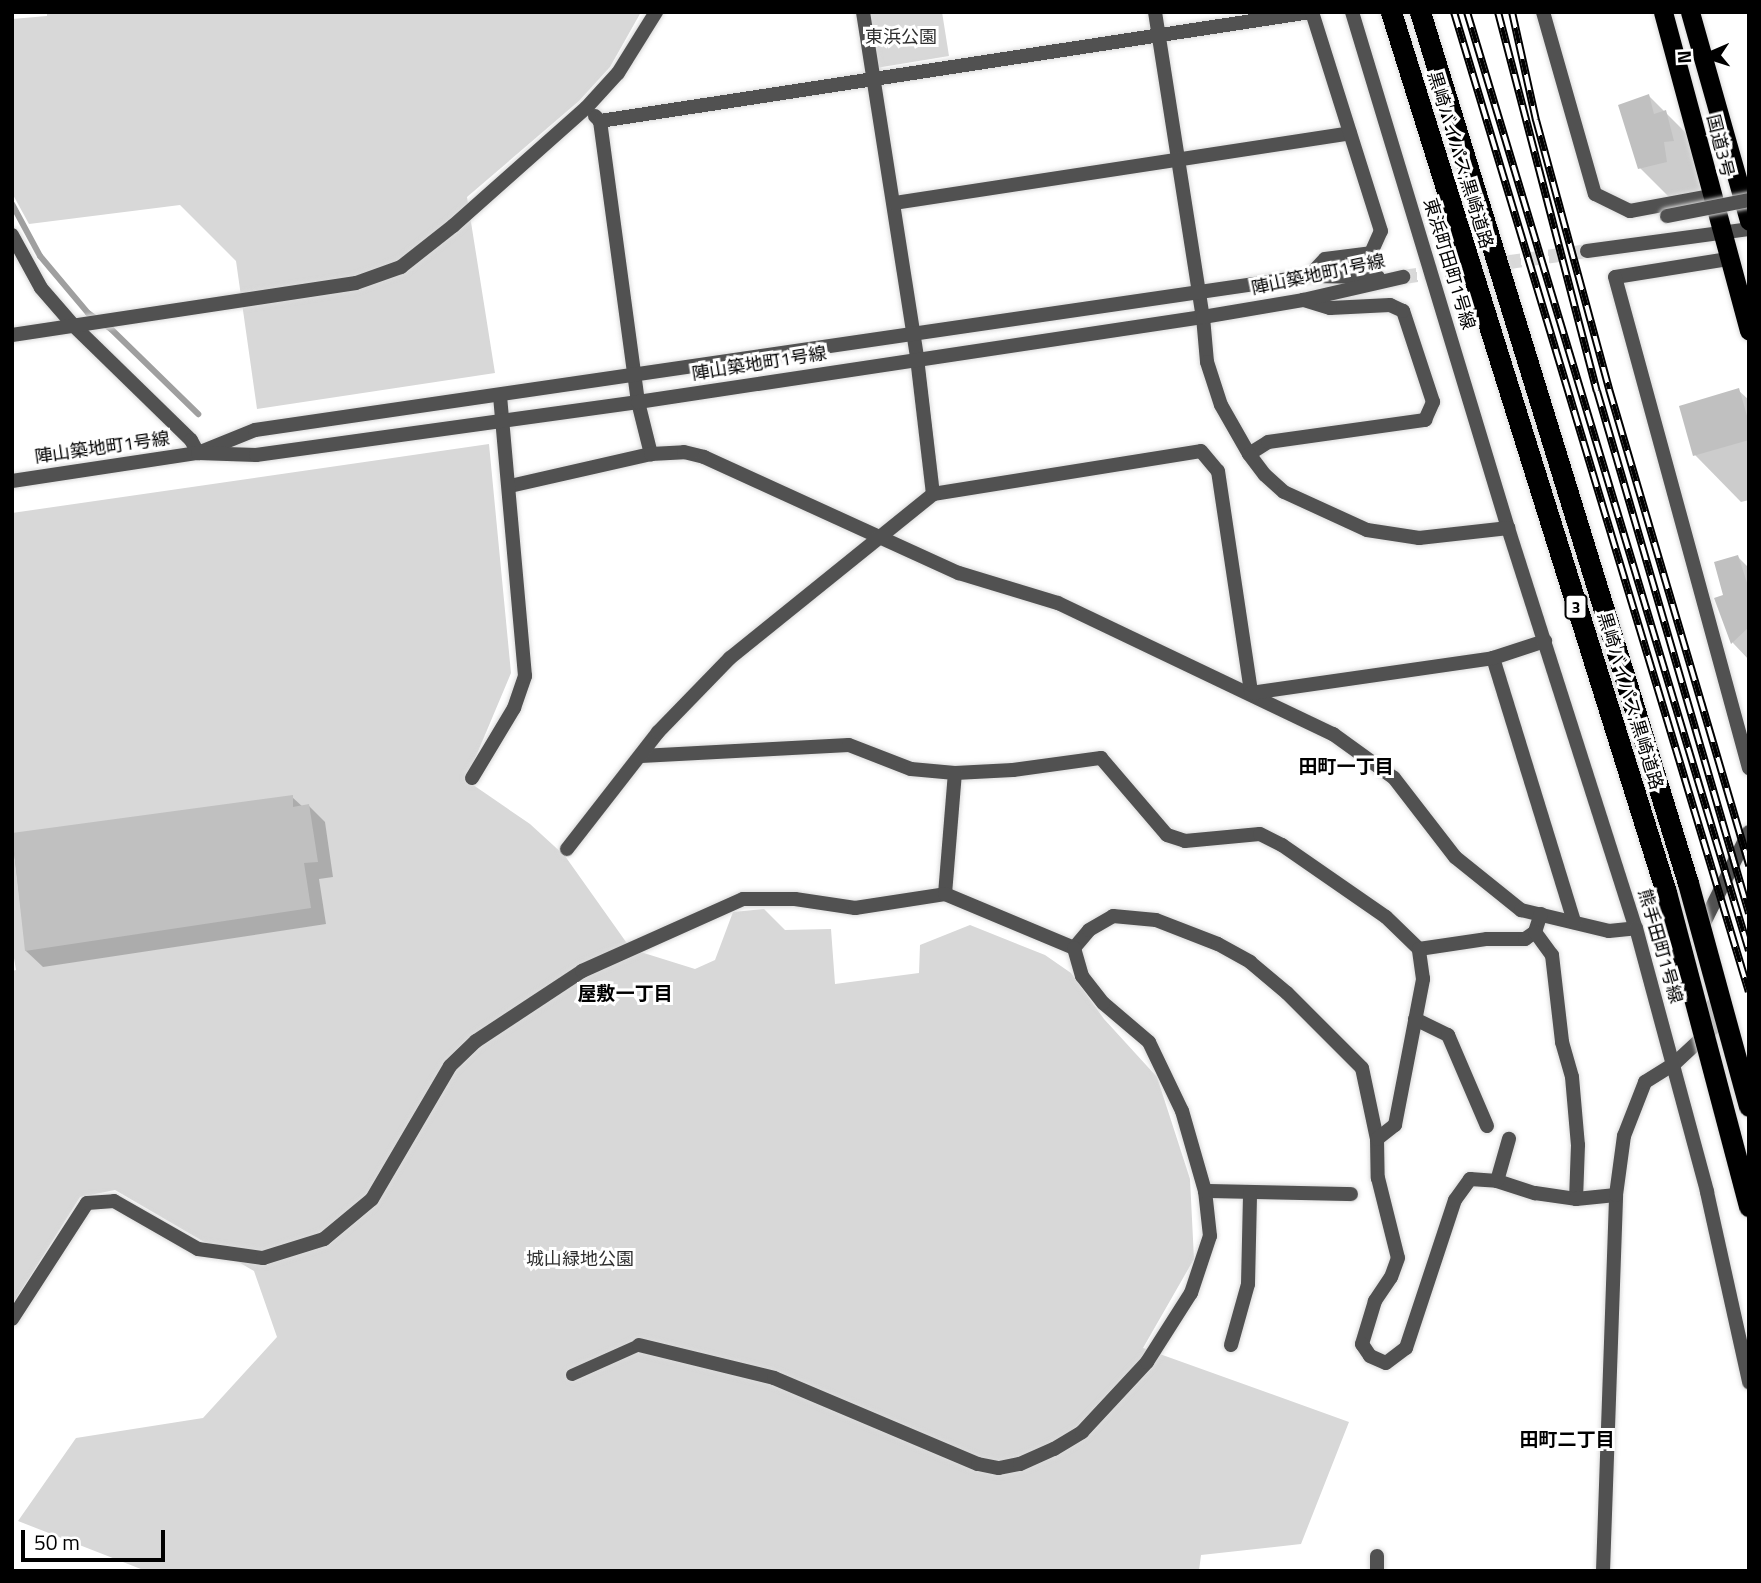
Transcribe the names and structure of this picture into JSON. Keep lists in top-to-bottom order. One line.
{"streets":{"highway":["国道3号","黒崎バイパス;黒崎道路","3"],"street":["東浜町田町1号線","陣山築地町1号線","熊手田町1号線"]},"crossings":[["東浜町田町1号線","熊手田町1号線"]],"districts":["田町一丁目","屋敷一丁目","田町二丁目"],"parks":["東浜公園","城山緑地公園"],"scale_bar":"50 m","north":"left"}
